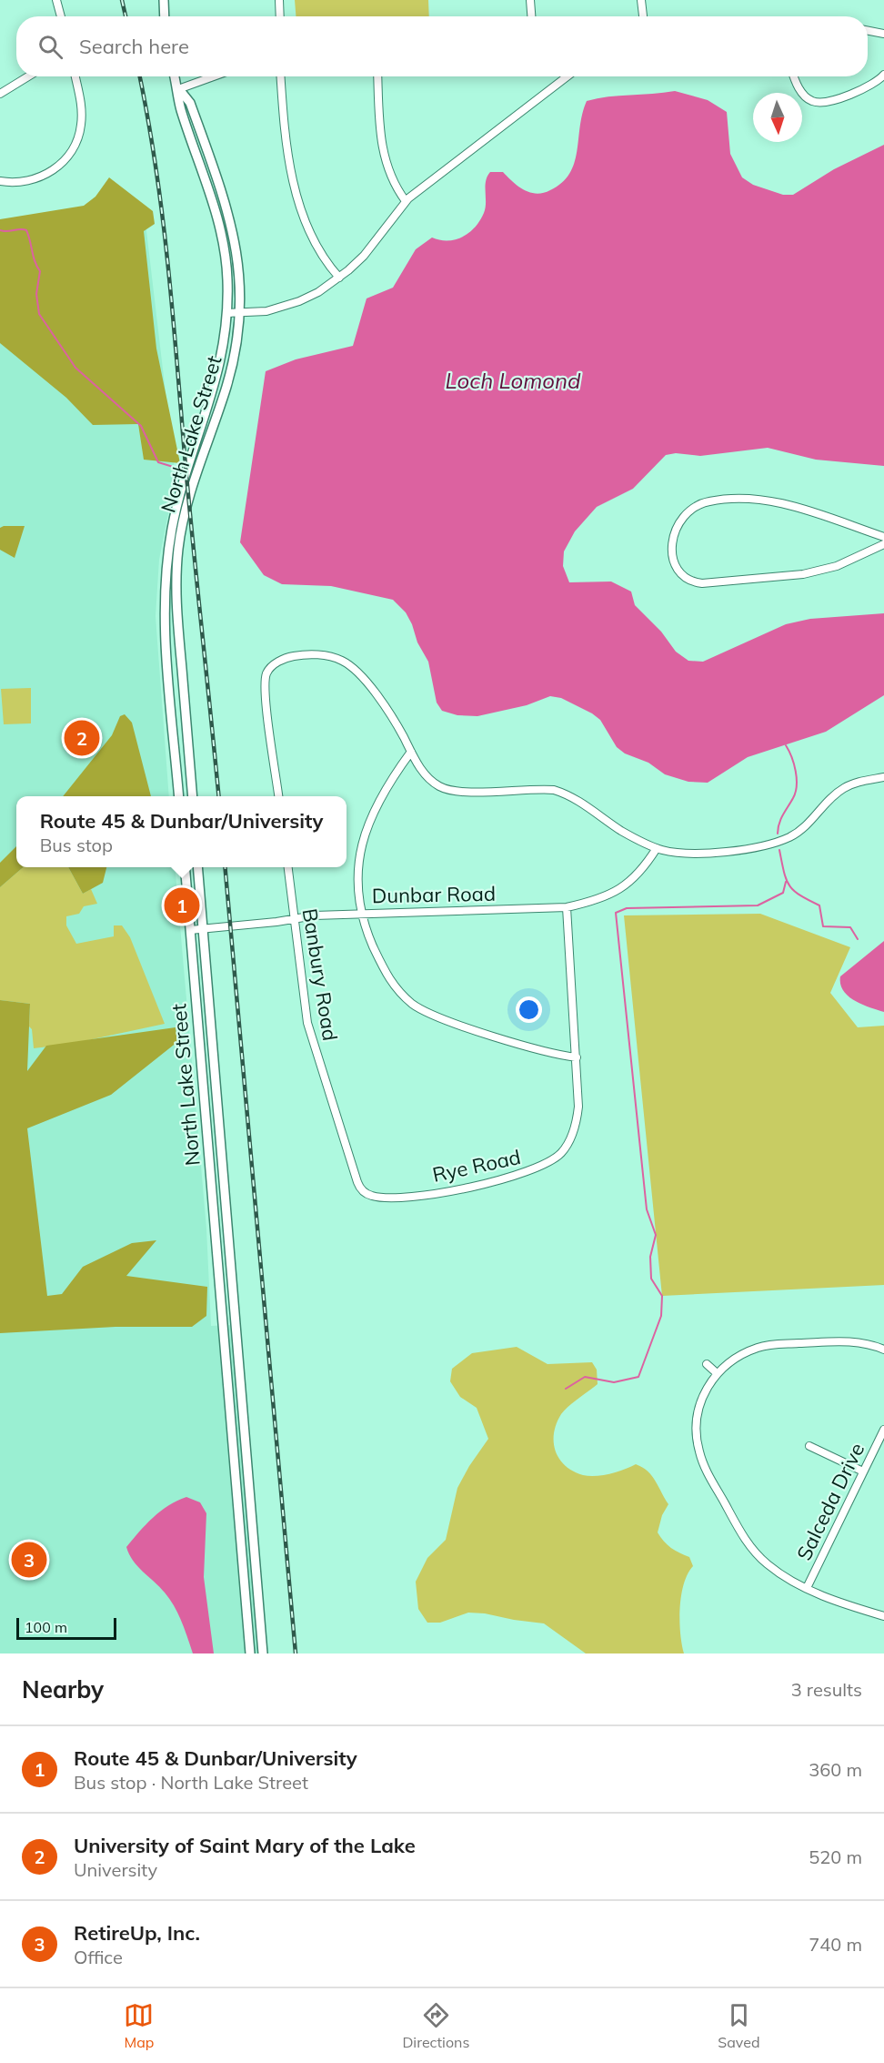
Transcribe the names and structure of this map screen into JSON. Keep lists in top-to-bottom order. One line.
{"streets":{"main road":["North Lake Street"],"street":["Dunbar Road","Banbury Road","Rye Road","Salceda Drive"]},"crossings":[["North Lake Street","Dunbar Road"],["Dunbar Road","Banbury Road"],["Dunbar Road","Rye Road"],["Banbury Road","Rye Road"]],"water":["Loch Lomond"],"scale_bar":"100 m","north":"bottom","page":{"search":"Search here","pins":["2","1","3"],"popup":["Route 45 & Dunbar/University","Bus stop"],"scale":"100 m","heading":["Nearby","3 results"],"list":[{"mark":"1","name":"Route 45 & Dunbar/University","note":"Bus stop · North Lake Street","value":"360 m"},{"mark":"2","name":"University of Saint Mary of the Lake","note":"University","value":"520 m"},{"mark":"3","name":"RetireUp, Inc.","note":"Office","value":"740 m"}],"nav":["Map","Directions","Saved"]}}
